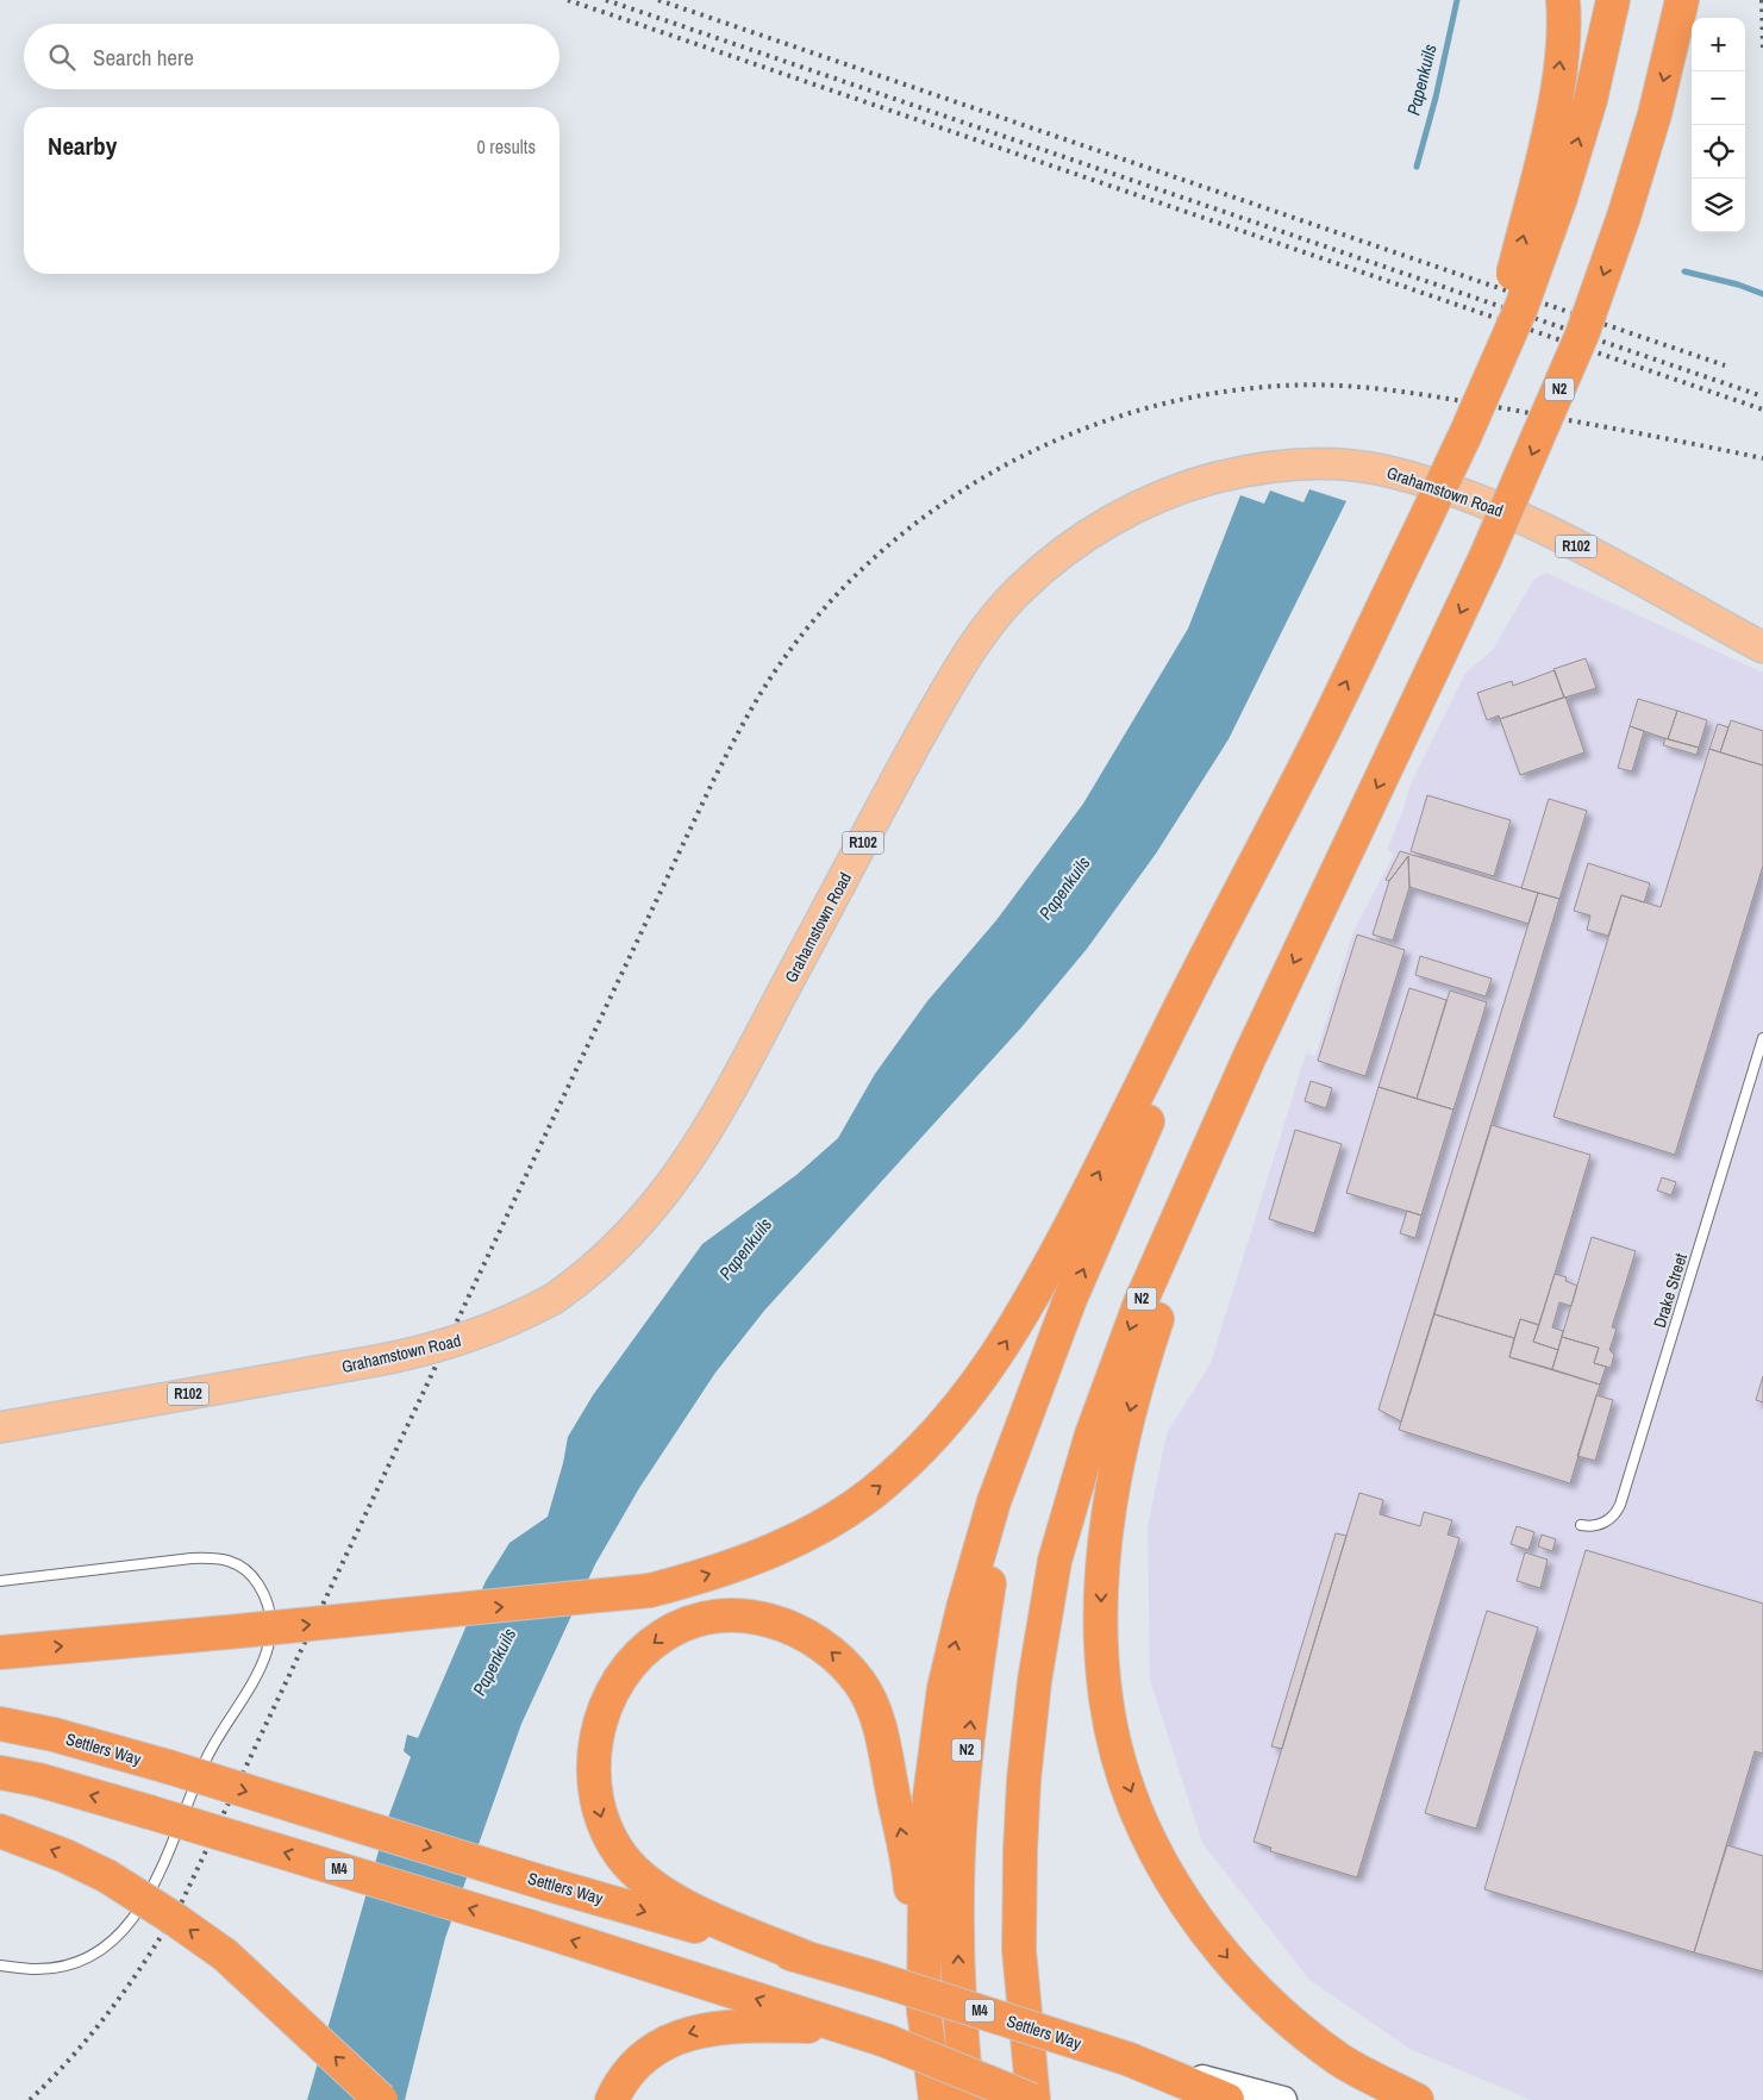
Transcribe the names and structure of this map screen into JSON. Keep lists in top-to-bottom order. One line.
{"streets":{"highway":["N2","Settlers Way","M4"],"main road":["Grahamstown Road","R102"],"lane":["Drake Street"]},"crossings":[["N2","M4"],["Settlers Way","M4"]],"water":["Papenkuils"],"page":{"map_buttons":["+","−"],"search":"Search here","heading":["Nearby","0 results"]}}
